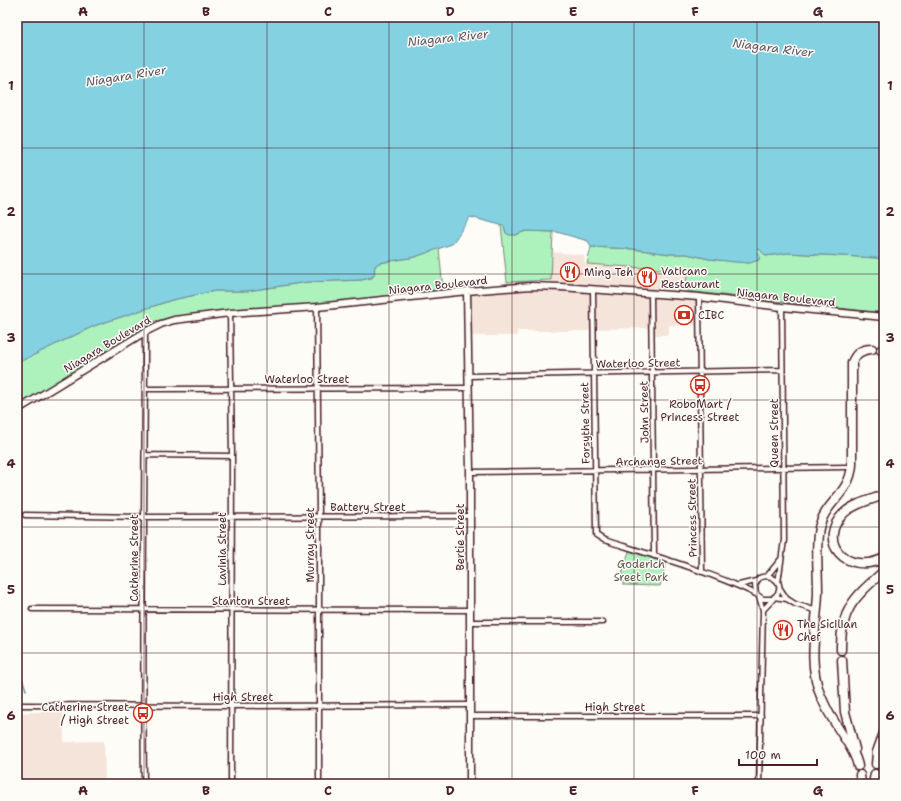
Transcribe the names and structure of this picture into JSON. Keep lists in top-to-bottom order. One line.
{"streets":{"main road":["Niagara Boulevard","Bertie Street"],"street":["Waterloo Street","John Street","Forsythe Street","Queen Street","Archange Street","Battery Street","Princess Street","Murray Street","Lavinia Street","Catherine Street","Stanton Street","High Street"]},"crossings":[["Niagara Boulevard","John Street"],["Niagara Boulevard","Forsythe Street"],["Niagara Boulevard","Queen Street"],["Niagara Boulevard","Princess Street"],["Niagara Boulevard","Bertie Street"],["Niagara Boulevard","Murray Street"],["Niagara Boulevard","Lavinia Street"],["Niagara Boulevard","Catherine Street"],["Waterloo Street","John Street"],["Waterloo Street","Forsythe Street"],["Waterloo Street","Queen Street"],["Waterloo Street","Princess Street"],["Waterloo Street","Bertie Street"],["Waterloo Street","Murray Street"],["Waterloo Street","Lavinia Street"],["Waterloo Street","Catherine Street"],["John Street","Forsythe Street"],["John Street","Archange Street"],["Forsythe Street","Archange Street"],["Queen Street","Archange Street"],["Archange Street","Princess Street"],["Archange Street","Bertie Street"],["Battery Street","Bertie Street"],["Battery Street","Murray Street"],["Battery Street","Lavinia Street"],["Battery Street","Catherine Street"],["Bertie Street","Stanton Street"],["Bertie Street","High Street"],["Murray Street","Stanton Street"],["Murray Street","High Street"],["Lavinia Street","Stanton Street"],["Lavinia Street","High Street"],["Catherine Street","Stanton Street"],["Catherine Street","High Street"]],"water":["Niagara River"],"parks":["Goderich Sreet Park"],"places":{"restaurant":["Ming Teh","Vaticano Restaurant","The Sicilian Chef"],"bank":["CIBC"],"bus stop":["RoboMart / Princess Street","Catherine Street / High Street"]},"scale_bar":"100 m","grid":{"columns":["A","B","C","D","E","F","G"],"rows":["1","2","3","4","5","6"]}}
